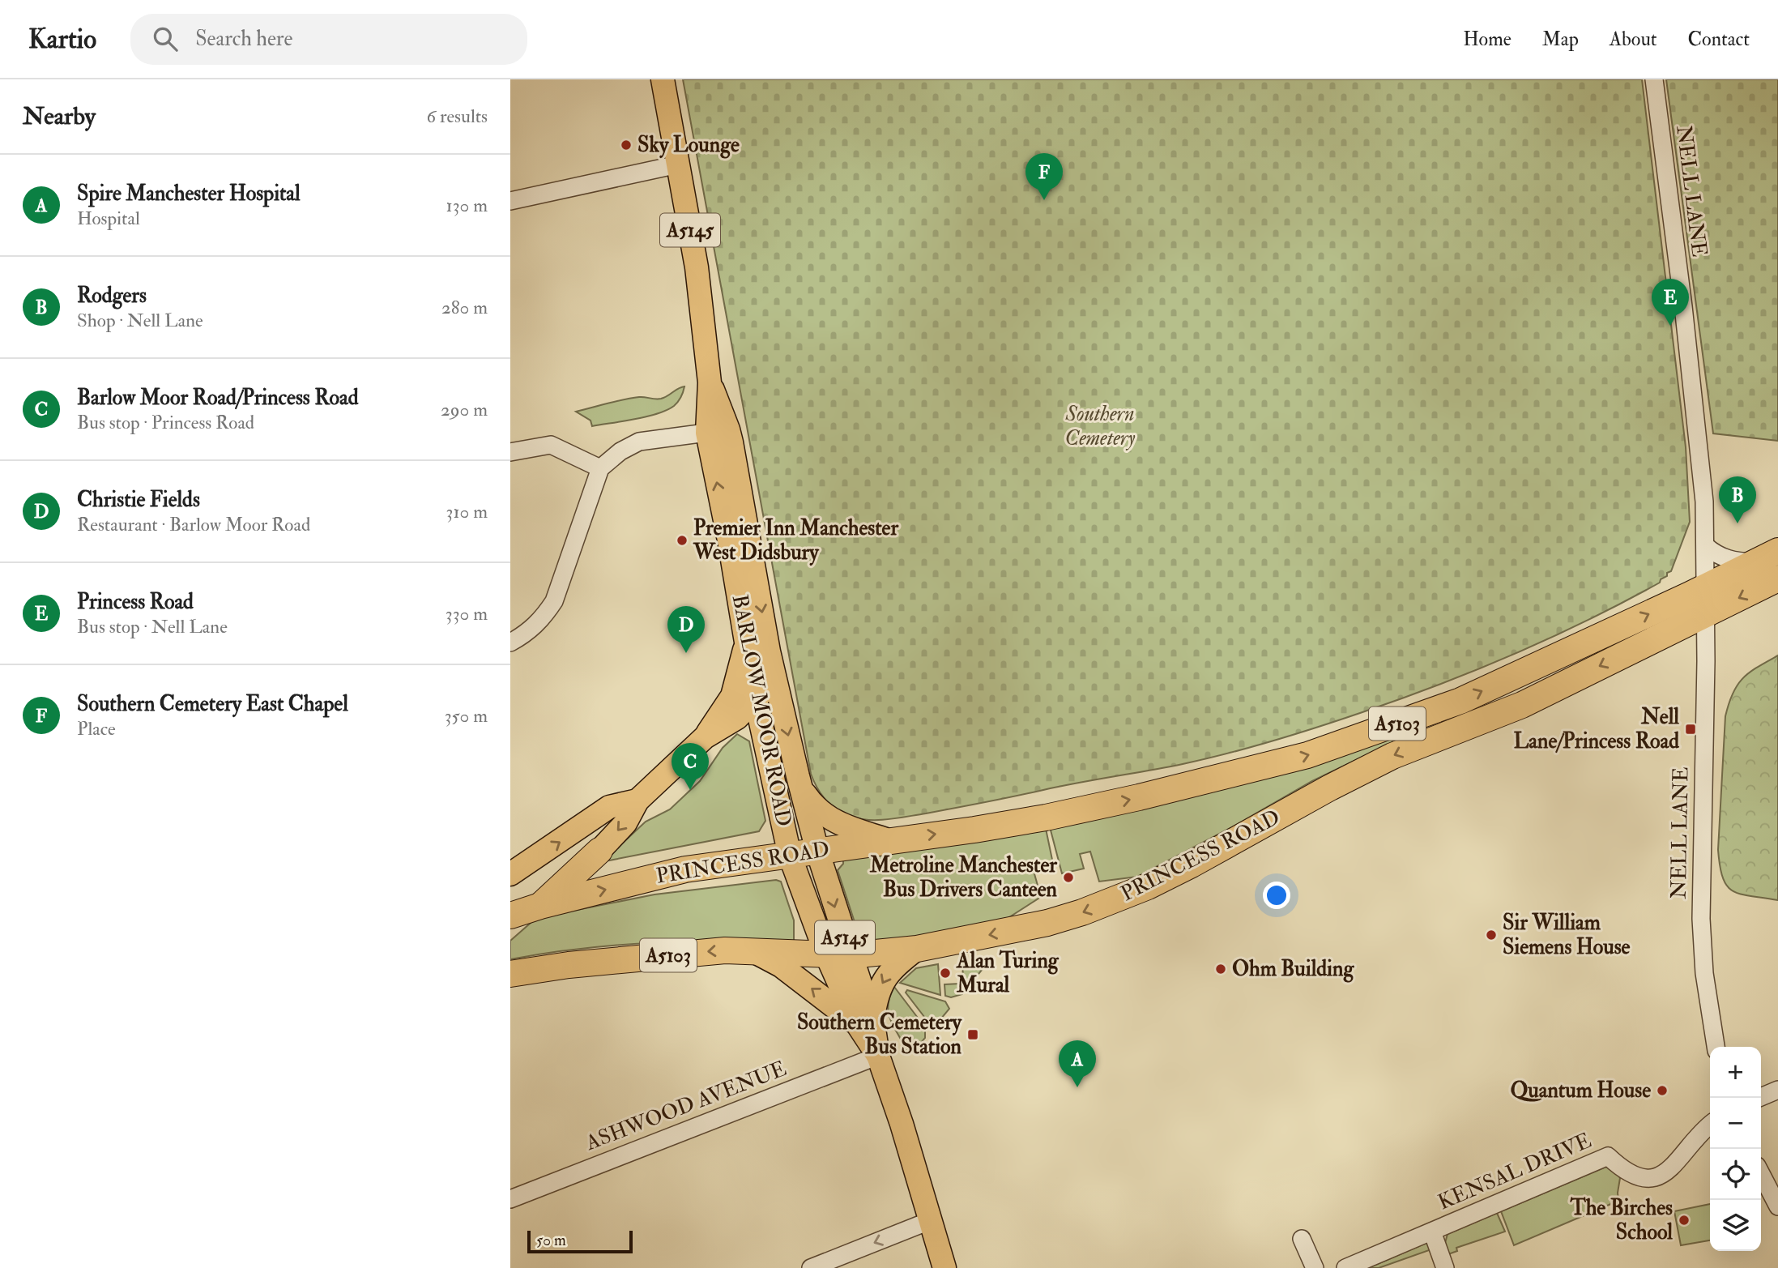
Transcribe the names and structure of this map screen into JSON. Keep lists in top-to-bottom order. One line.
{"streets":{"highway":["A5103","PRINCESS ROAD"],"main road":["A5145","BARLOW MOOR ROAD"],"street":["NELL LANE","ASHWOOD AVENUE","KENSAL DRIVE"]},"crossings":[["NELL LANE","PRINCESS ROAD"],["A5145","BARLOW MOOR ROAD"],["A5145","A5103"],["A5145","PRINCESS ROAD"],["BARLOW MOOR ROAD","PRINCESS ROAD"],["BARLOW MOOR ROAD","ASHWOOD AVENUE"],["A5103","PRINCESS ROAD"]],"parks":["Southern Cemetery"],"places":{"other":["Sky Lounge","Premier Inn Manchester West Didsbury","Metroline Manchester Bus Drivers Canteen","Sir William Siemens House","Ohm Building","Alan Turing Mural","Quantum House","The Birches School"],"transit":["Nell Lane/Princess Road","Southern Cemetery Bus Station"]},"scale_bar":"50 m","page":{"header":"Kartio","search":"Search here","nav":["Home","Map","About","Contact"],"heading":["Nearby","6 results"],"list":[{"mark":"A","name":"Spire Manchester Hospital","note":"Hospital","value":"130 m"},{"mark":"B","name":"Rodgers","note":"Shop · Nell Lane","value":"280 m"},{"mark":"C","name":"Barlow Moor Road/Princess Road","note":"Bus stop · Princess Road","value":"290 m"},{"mark":"D","name":"Christie Fields","note":"Restaurant · Barlow Moor Road","value":"310 m"},{"mark":"E","name":"Princess Road","note":"Bus stop · Nell Lane","value":"330 m"},{"mark":"F","name":"Southern Cemetery East Chapel","note":"Place","value":"350 m"}],"pins":["F","E","B","D","C","A"],"map_buttons":["+","−"],"scale":"50 m"}}
